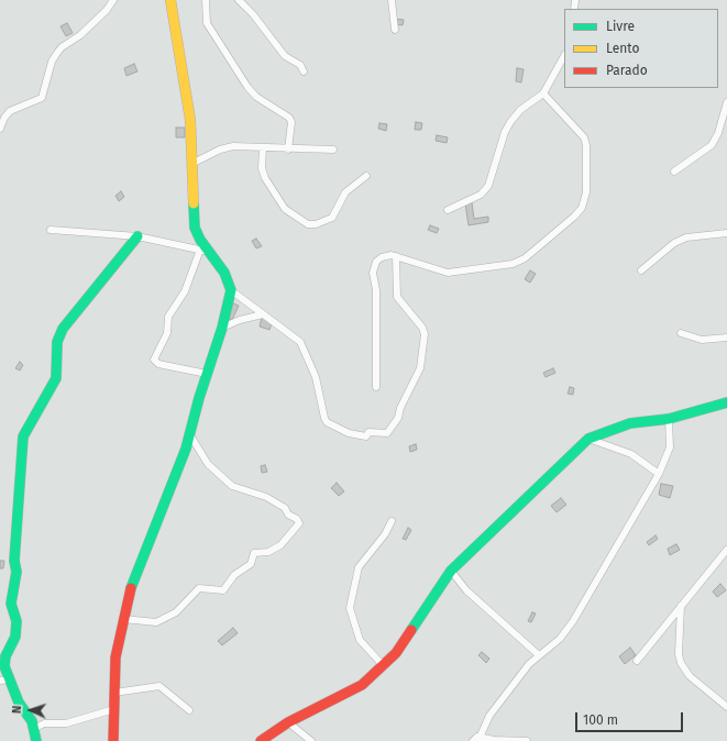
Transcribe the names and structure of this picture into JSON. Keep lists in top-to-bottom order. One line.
{"legend":["Livre","Lento","Parado"],"scale_bar":"100 m","north":"left"}
